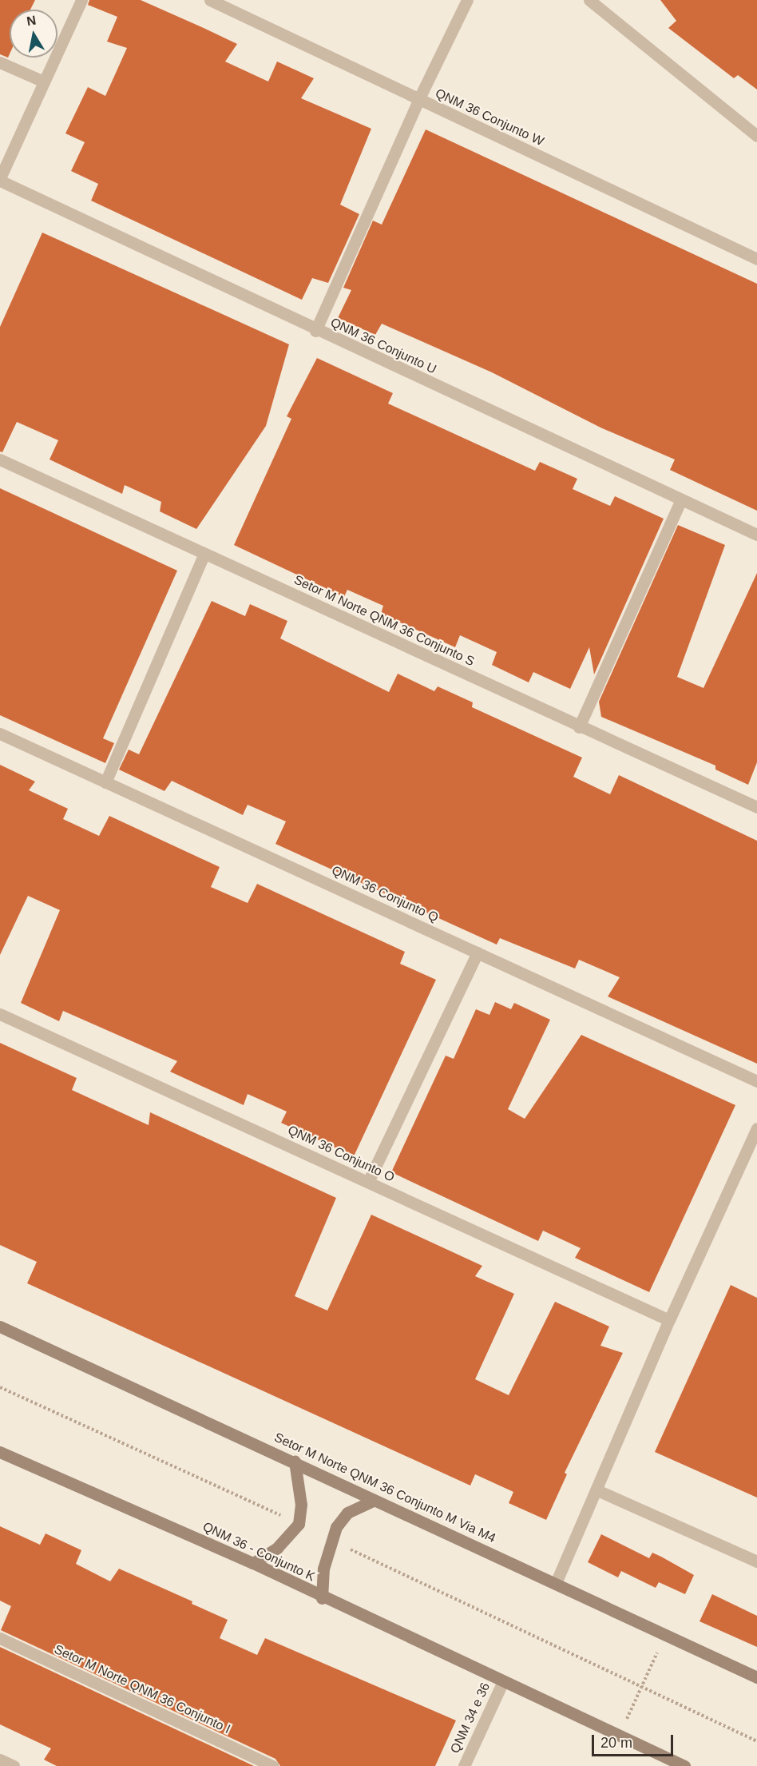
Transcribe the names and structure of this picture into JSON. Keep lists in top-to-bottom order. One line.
{"streets":{"main road":["Setor M Norte QNM 36 Conjunto M Via M4","QNM 36 - Conjunto K"],"street":["QNM 36 Conjunto W","QNM 36 Conjunto U","Setor M Norte QNM 36 Conjunto S","QNM 36 Conjunto Q","QNM 36 Conjunto O","Setor M Norte QNM 36 Conjunto I","QNM 34 e 36"]},"crossings":[["QNM 36 - Conjunto K","QNM 34 e 36"]],"scale_bar":"20 m","north":"top"}
